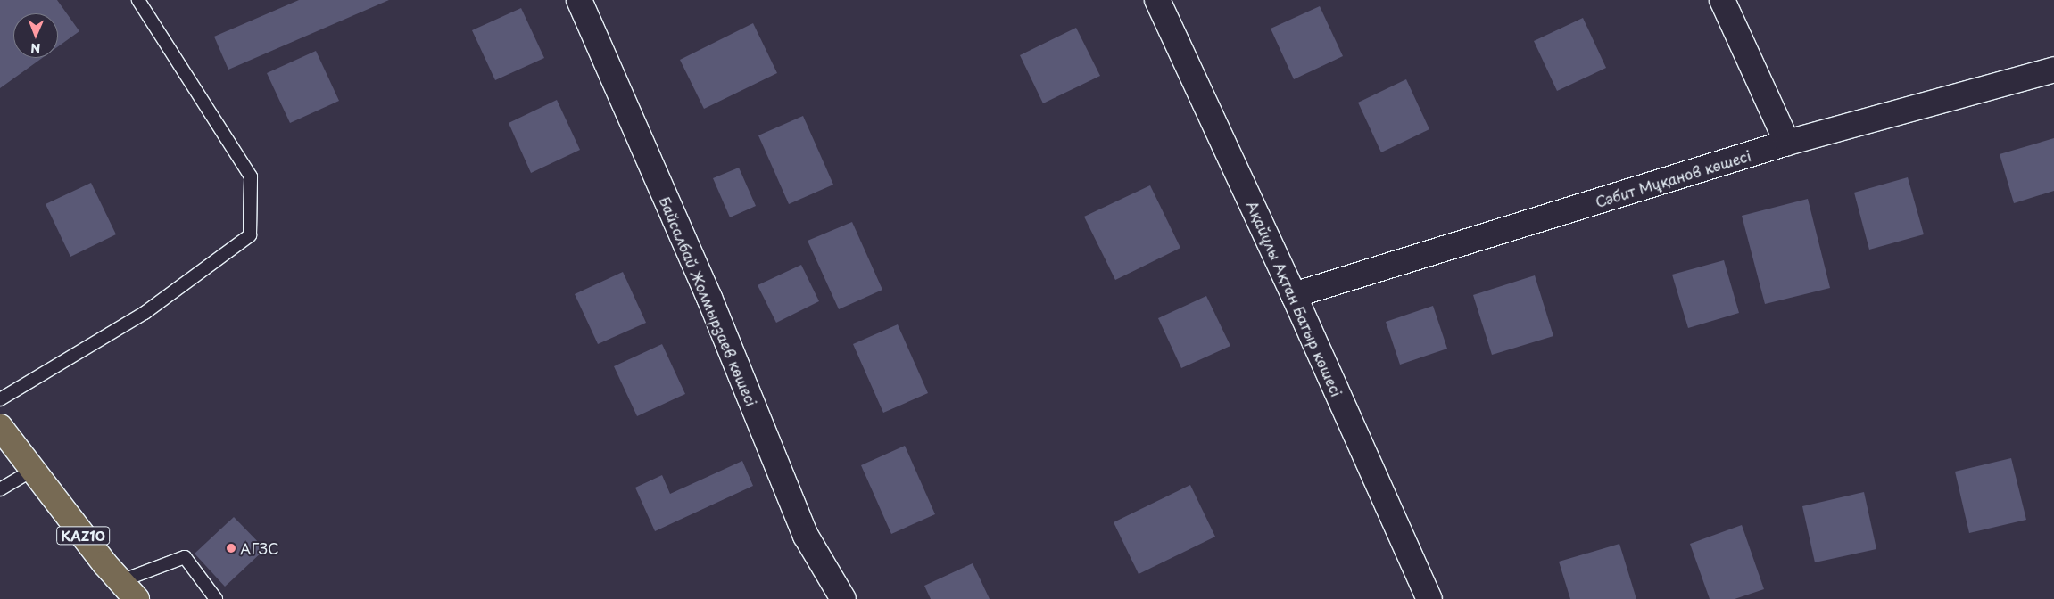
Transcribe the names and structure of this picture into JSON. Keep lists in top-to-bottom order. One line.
{"streets":{"main road":["KAZ10"],"street":["Сәбит Мұқанов көшесі","Ақайұлы Ақтан Батыр көшесі","Байсалбай Жолмырзаев көшесі"]},"crossings":[["Сәбит Мұқанов көшесі","Ақайұлы Ақтан Батыр көшесі"]],"places":["АГЗС"],"north":"bottom"}
